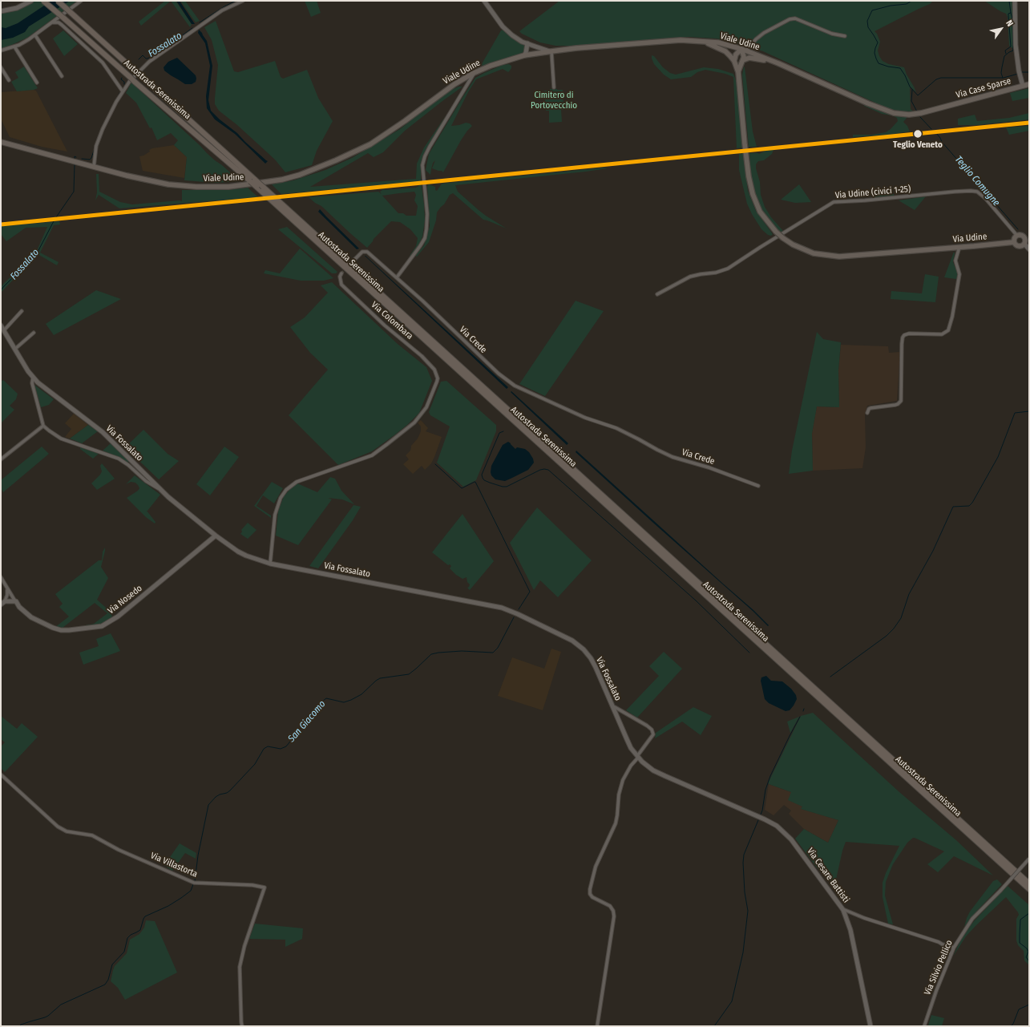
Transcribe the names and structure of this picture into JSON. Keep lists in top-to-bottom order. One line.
{"streets":{"highway":["Autostrada Serenissima"],"main road":["Viale Udine","Via Case Sparse","Via Udine"],"street":["Via Udine (civici 1-25)","Via Colombara","Via Crede","Via Fossalato","Via Nosedo","Via Villastorta","Via Cesare Battisti","Via Silvio Pellico"]},"crossings":[["Viale Udine","Via Case Sparse"],["Via Udine (civici 1-25)","Via Udine"],["Via Colombara","Via Fossalato"],["Via Fossalato","Via Nosedo"],["Via Fossalato","Via Cesare Battisti"]],"water":["Fossalato","Teglio Comugne","San Giacomo"],"parks":["Cimitero di Portovecchio"],"places":["Teglio Veneto"],"north":"top right"}
